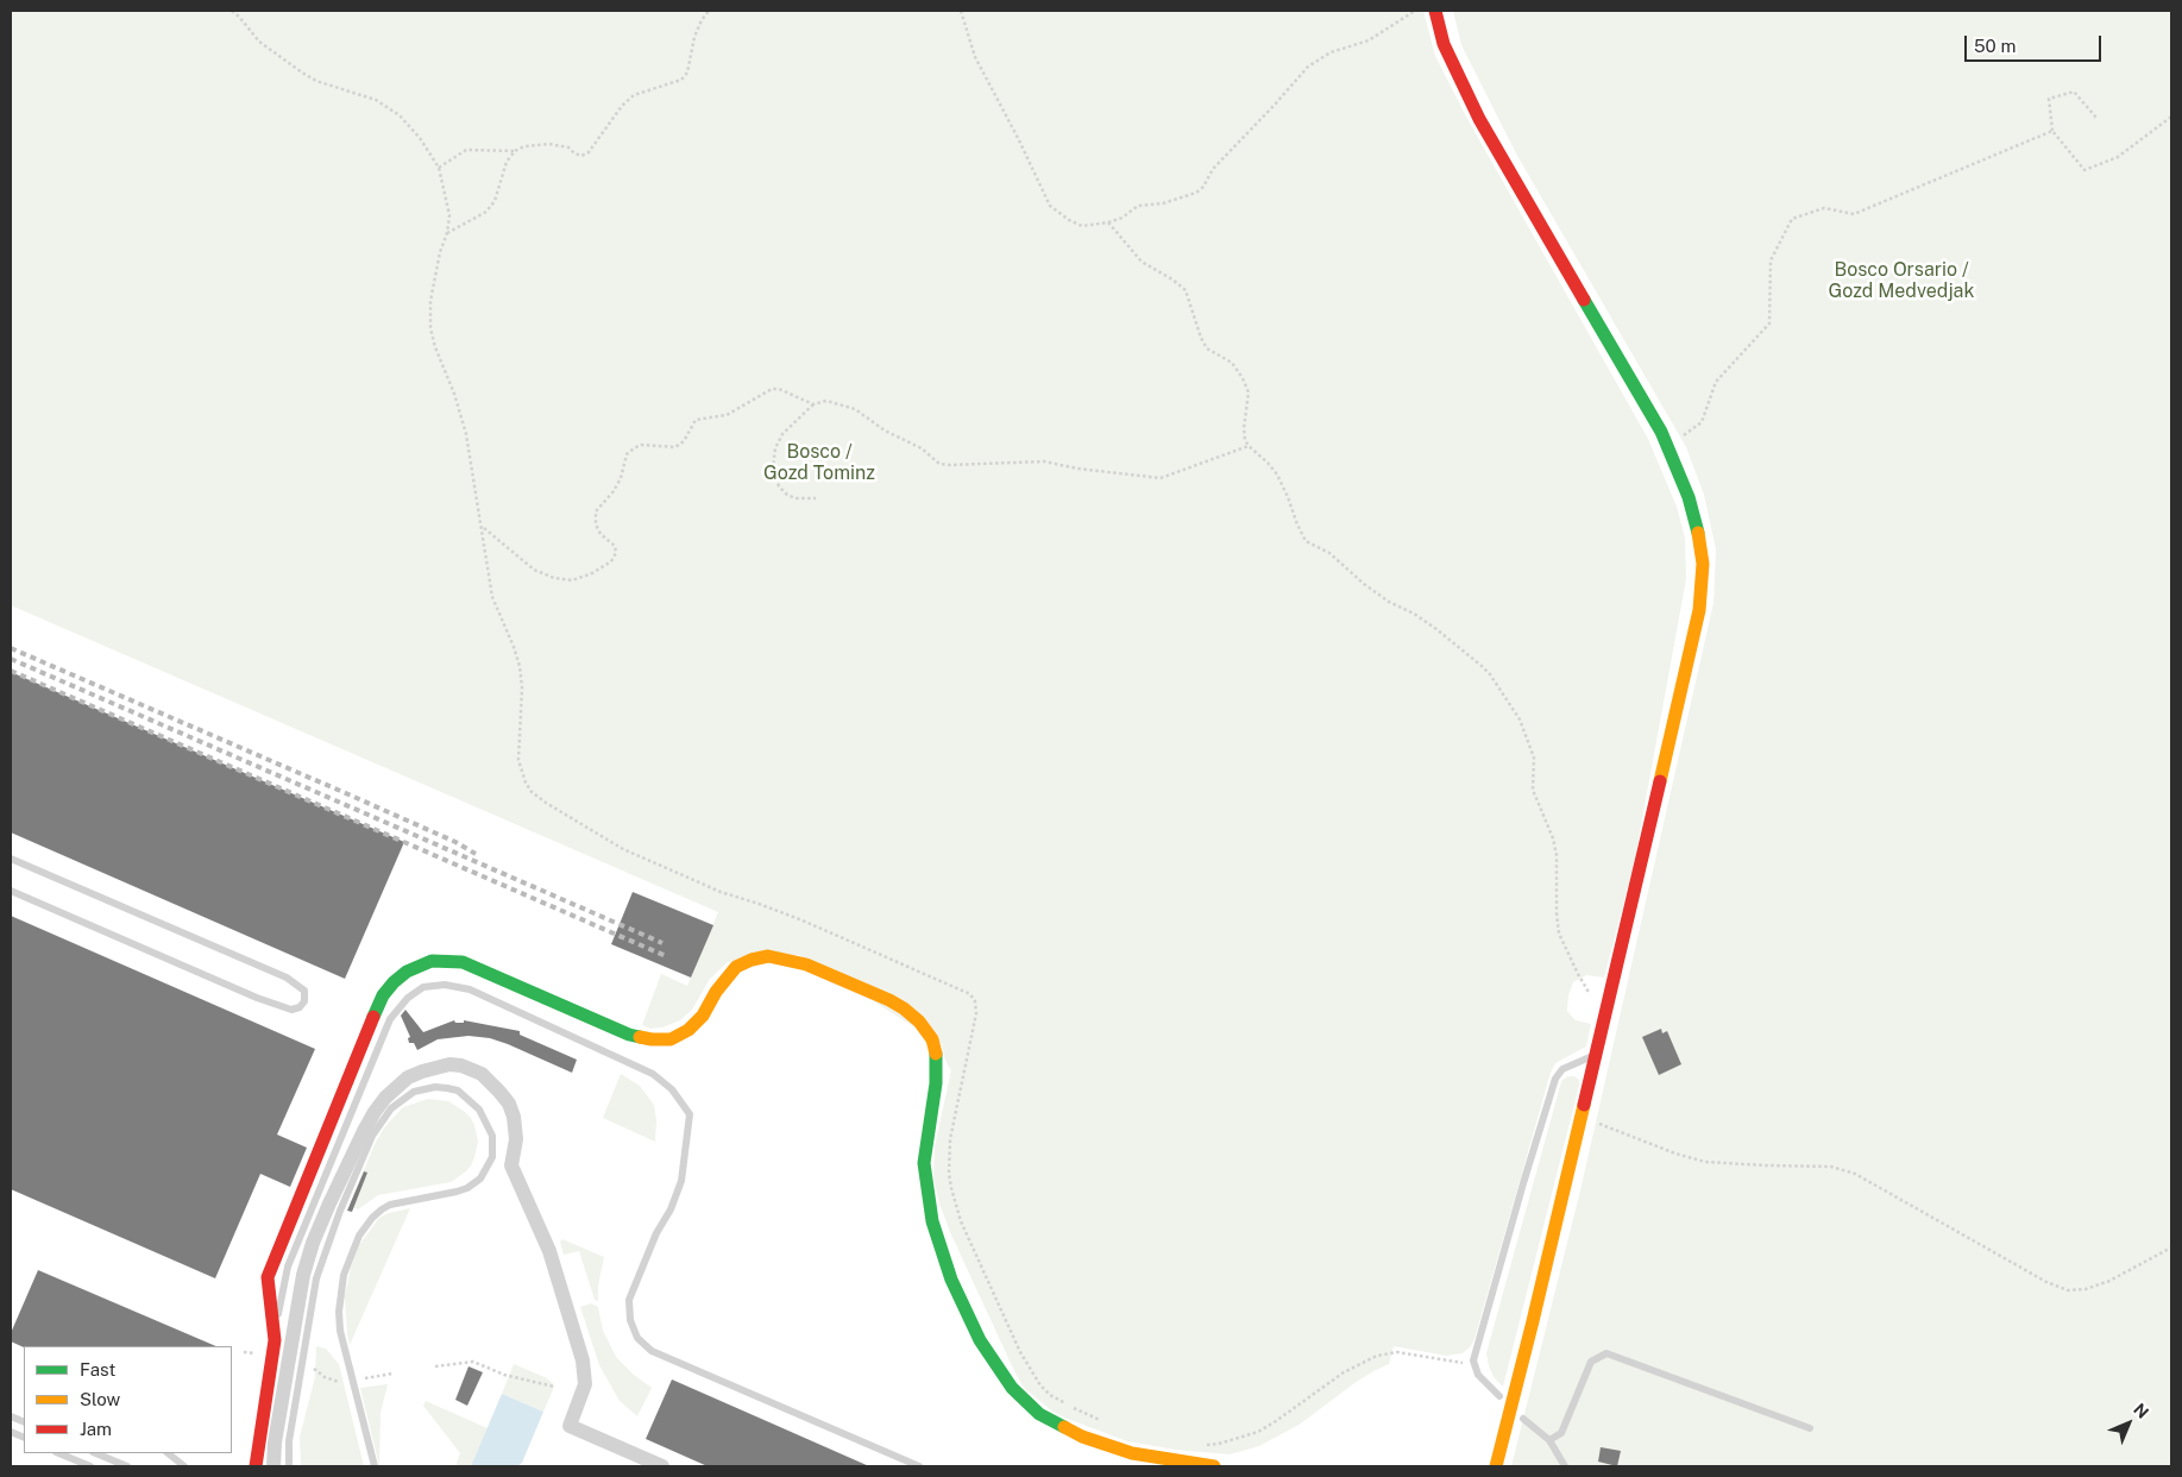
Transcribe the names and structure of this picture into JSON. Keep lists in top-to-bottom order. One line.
{"parks":["Bosco Orsario / Gozd Medvedjak","Bosco / Gozd Tominz"],"legend":["Fast","Slow","Jam"],"scale_bar":"50 m","north":"top right"}
